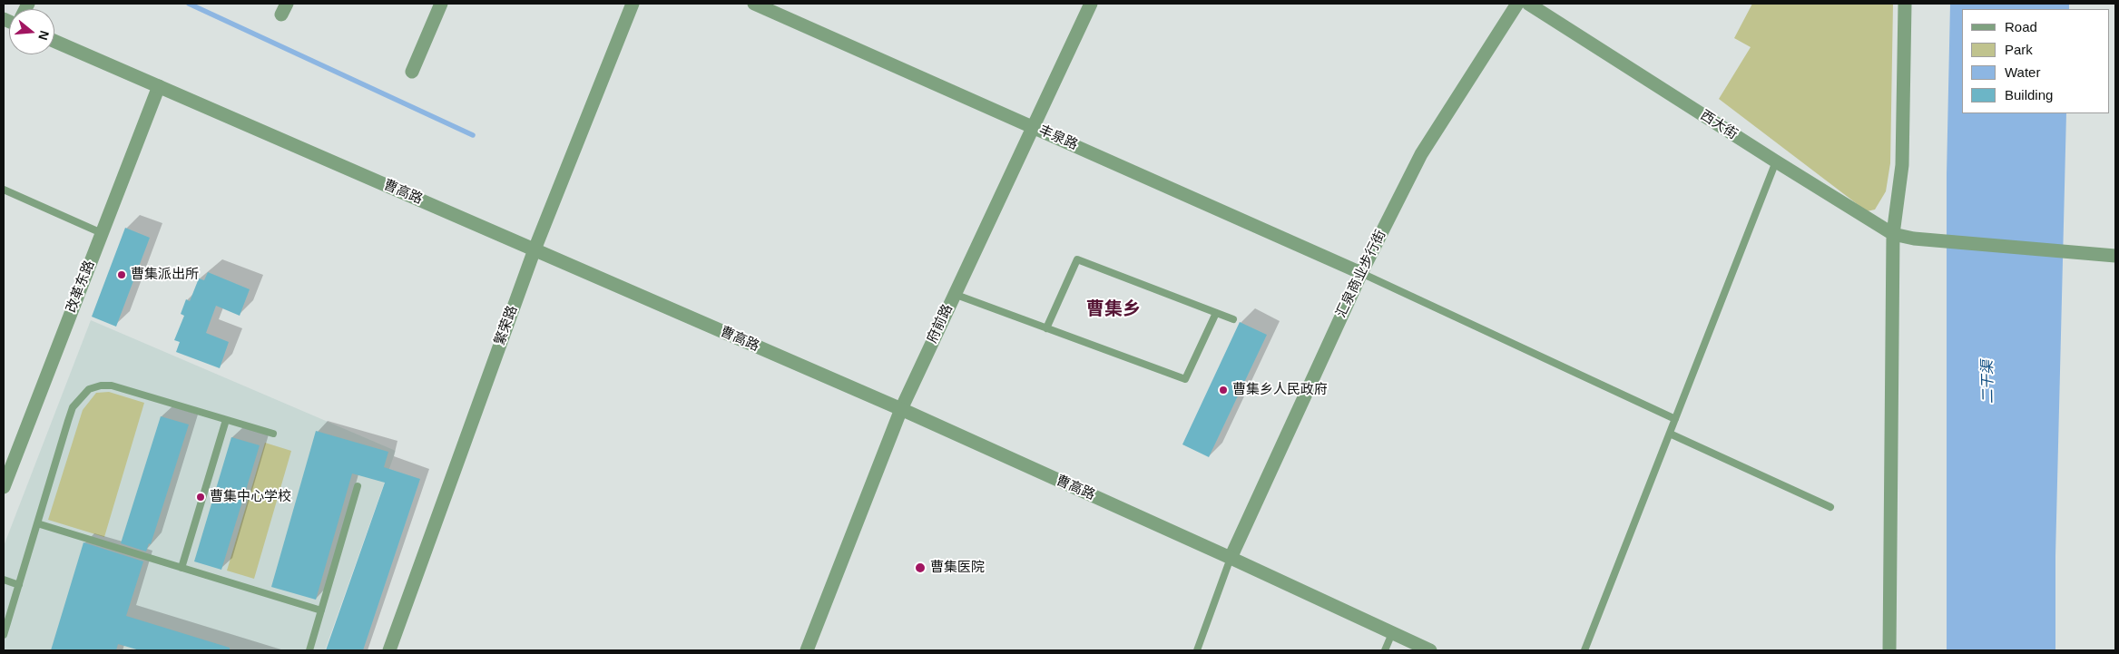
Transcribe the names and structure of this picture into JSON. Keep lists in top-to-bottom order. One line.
{"streets":{"street":["西大街","丰泉路","曹高路","汇泉商业步行街","改革东路","府前路","繁荣路"]},"crossings":[["丰泉路","汇泉商业步行街"],["丰泉路","府前路"],["曹高路","汇泉商业步行街"],["曹高路","改革东路"],["曹高路","府前路"],["曹高路","繁荣路"]],"districts":["曹集乡"],"water":["二干渠"],"places":["曹集派出所","曹集乡人民政府","曹集中心学校","曹集医院"],"legend":["Road","Park","Water","Building"],"north":"right"}
